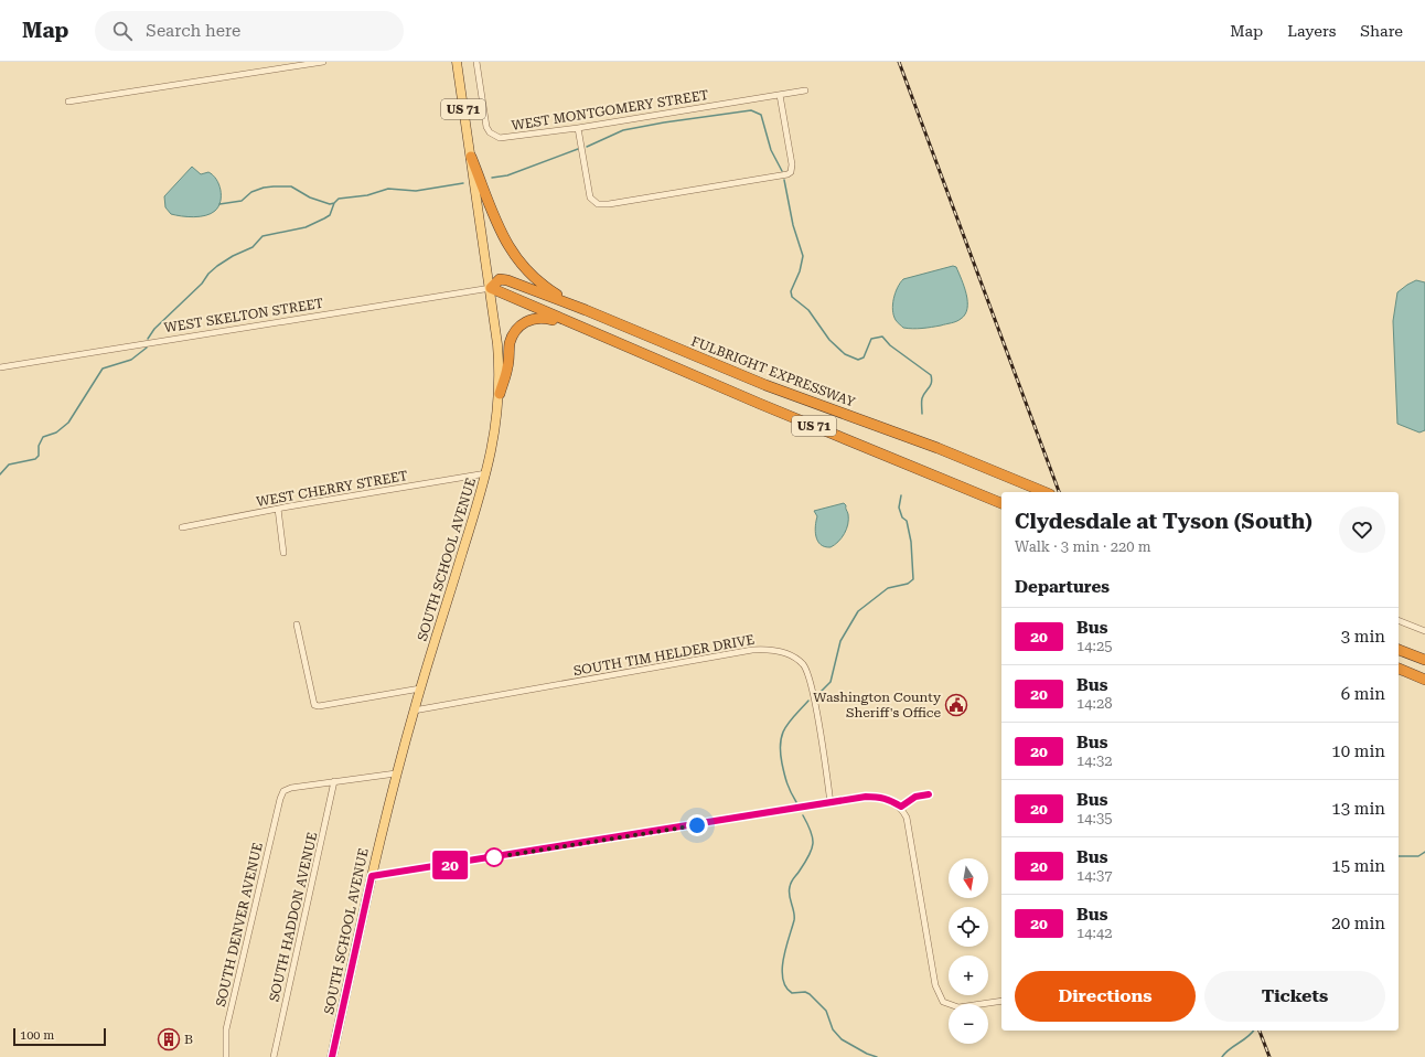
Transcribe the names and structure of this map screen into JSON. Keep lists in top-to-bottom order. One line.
{"streets":{"highway":["US 71","FULBRIGHT EXPRESSWAY"],"main road":["SOUTH SCHOOL AVENUE"],"street":["WEST MONTGOMERY STREET","WEST SKELTON STREET","WEST CHERRY STREET","SOUTH TIM HELDER DRIVE","SOUTH HADDON AVENUE","SOUTH DENVER AVENUE"]},"crossings":[["US 71","WEST SKELTON STREET"],["US 71","FULBRIGHT EXPRESSWAY"],["US 71","SOUTH SCHOOL AVENUE"],["WEST SKELTON STREET","FULBRIGHT EXPRESSWAY"],["WEST SKELTON STREET","SOUTH SCHOOL AVENUE"],["FULBRIGHT EXPRESSWAY","SOUTH SCHOOL AVENUE"],["WEST CHERRY STREET","SOUTH SCHOOL AVENUE"],["SOUTH SCHOOL AVENUE","SOUTH TIM HELDER DRIVE"],["SOUTH HADDON AVENUE","SOUTH DENVER AVENUE"]],"places":{"public building":["Washington County Sheriff's Office"],"building":["B"]},"lines":["bus line 20"],"scale_bar":"100 m","north":"bottom","page":{"header":"Map","search":"Search here","nav":["Map","Layers","Share"],"on_map":"20","heading":[["Clydesdale at Tyson (South)","Walk · 3 min · 220 m"],"Departures"],"list":[{"mark":"20","name":"Bus","note":"14:25","value":"3 min"},{"mark":"20","name":"Bus","note":"14:28","value":"6 min"},{"mark":"20","name":"Bus","note":"14:32","value":"10 min"},{"mark":"20","name":"Bus","note":"14:35","value":"13 min"},{"mark":"20","name":"Bus","note":"14:37","value":"15 min"},{"mark":"20","name":"Bus","note":"14:42","value":"20 min"}],"map_buttons":["+","−"],"buttons":["Directions","Tickets"],"scale":"100 m"}}
